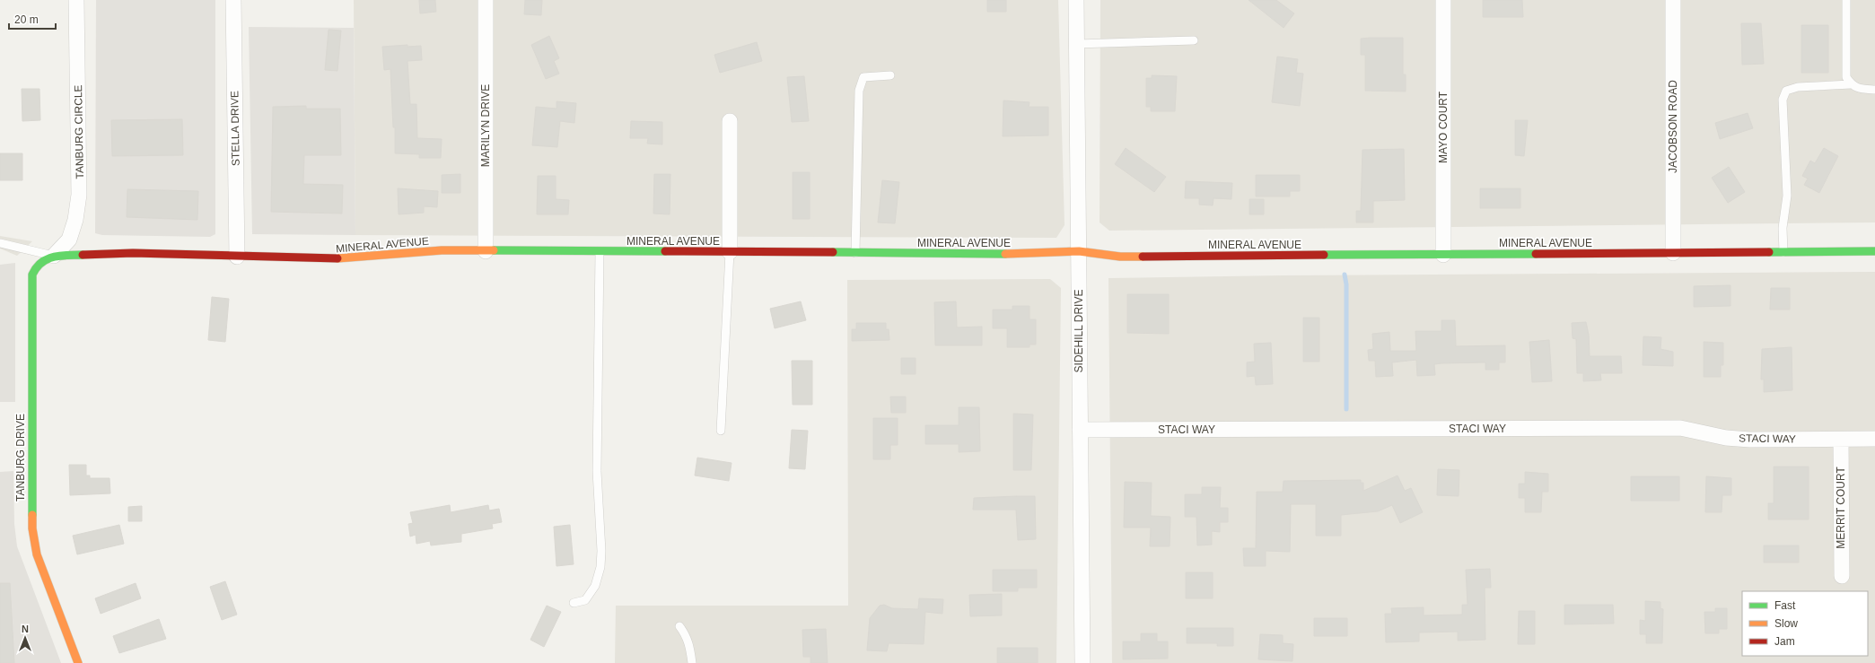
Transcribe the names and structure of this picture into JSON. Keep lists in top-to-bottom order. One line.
{"streets":{"street":["MARILYN DRIVE","JACOBSON ROAD","MAYO COURT","STELLA DRIVE","TANBURG CIRCLE","MINERAL AVENUE","SIDEHILL DRIVE","STACI WAY","TANBURG DRIVE","MERRIT COURT"]},"crossings":[["MARILYN DRIVE","MINERAL AVENUE"],["JACOBSON ROAD","MINERAL AVENUE"],["MAYO COURT","MINERAL AVENUE"],["STELLA DRIVE","MINERAL AVENUE"],["TANBURG CIRCLE","MINERAL AVENUE"],["TANBURG CIRCLE","TANBURG DRIVE"],["MINERAL AVENUE","SIDEHILL DRIVE"],["MINERAL AVENUE","TANBURG DRIVE"],["SIDEHILL DRIVE","STACI WAY"],["STACI WAY","MERRIT COURT"]],"legend":["Fast","Slow","Jam"],"scale_bar":"20 m","north":"top"}
